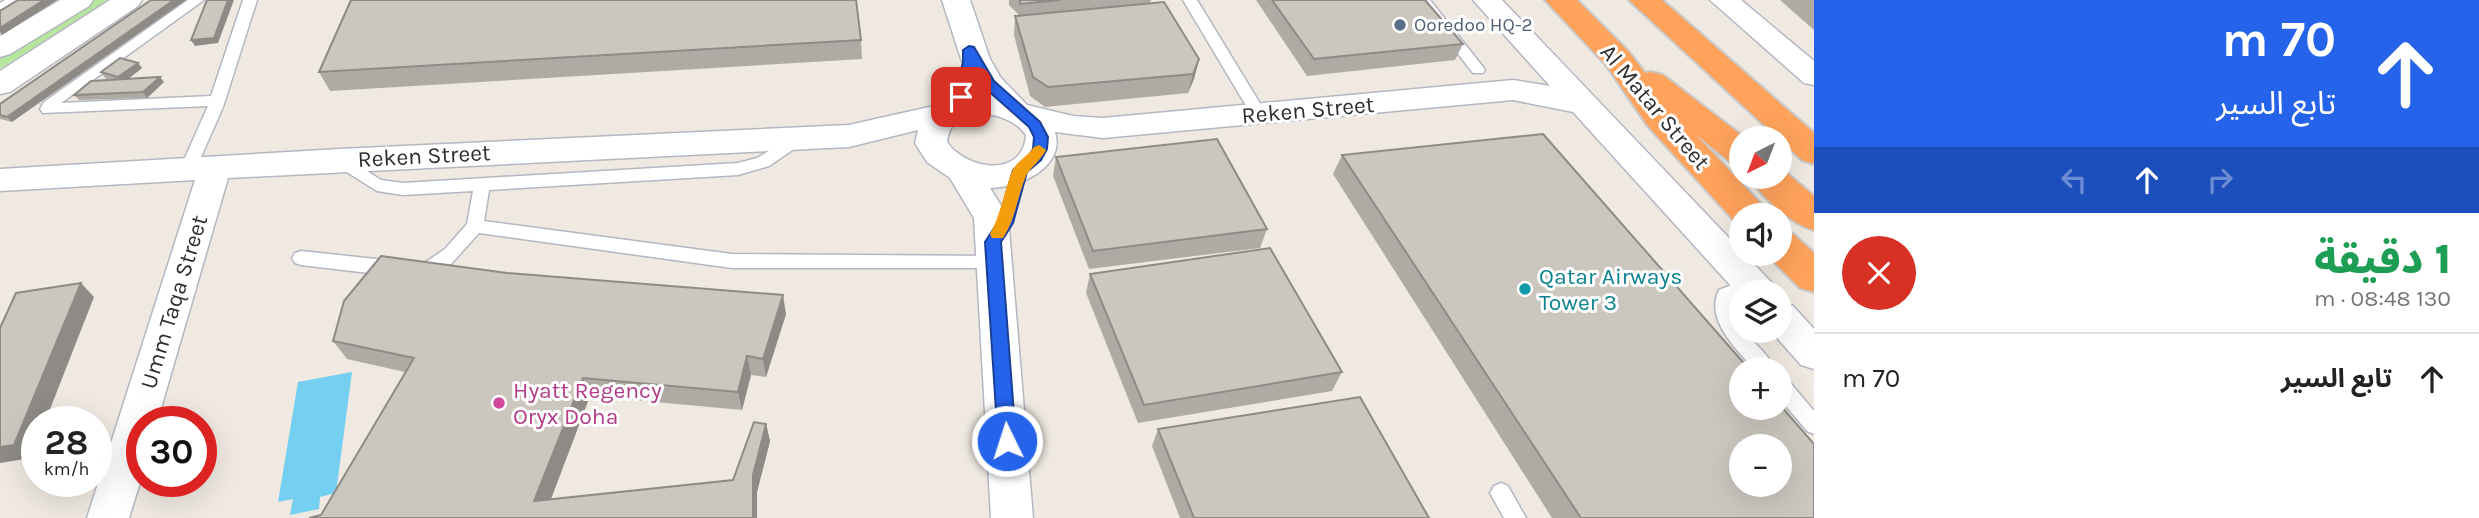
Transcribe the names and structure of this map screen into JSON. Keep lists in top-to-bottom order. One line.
{"streets":{"highway":["Al Matar Street"],"street":["Reken Street","Umm Taqa Street"]},"crossings":[["Reken Street","Umm Taqa Street"]],"places":["Ooredoo HQ-2","Qatar Airways Tower 3","Hyatt Regency Oryx Doha"],"north":"bottom left","page":{"turn":["70 m","تابع السير"],"map_buttons":["+","−"],"heading":["1 دقيقة","130 m · 08:48"],"list":[{"name":"تابع السير","value":"70 m"}],"speed":"28 km/h","limit":"30"}}
